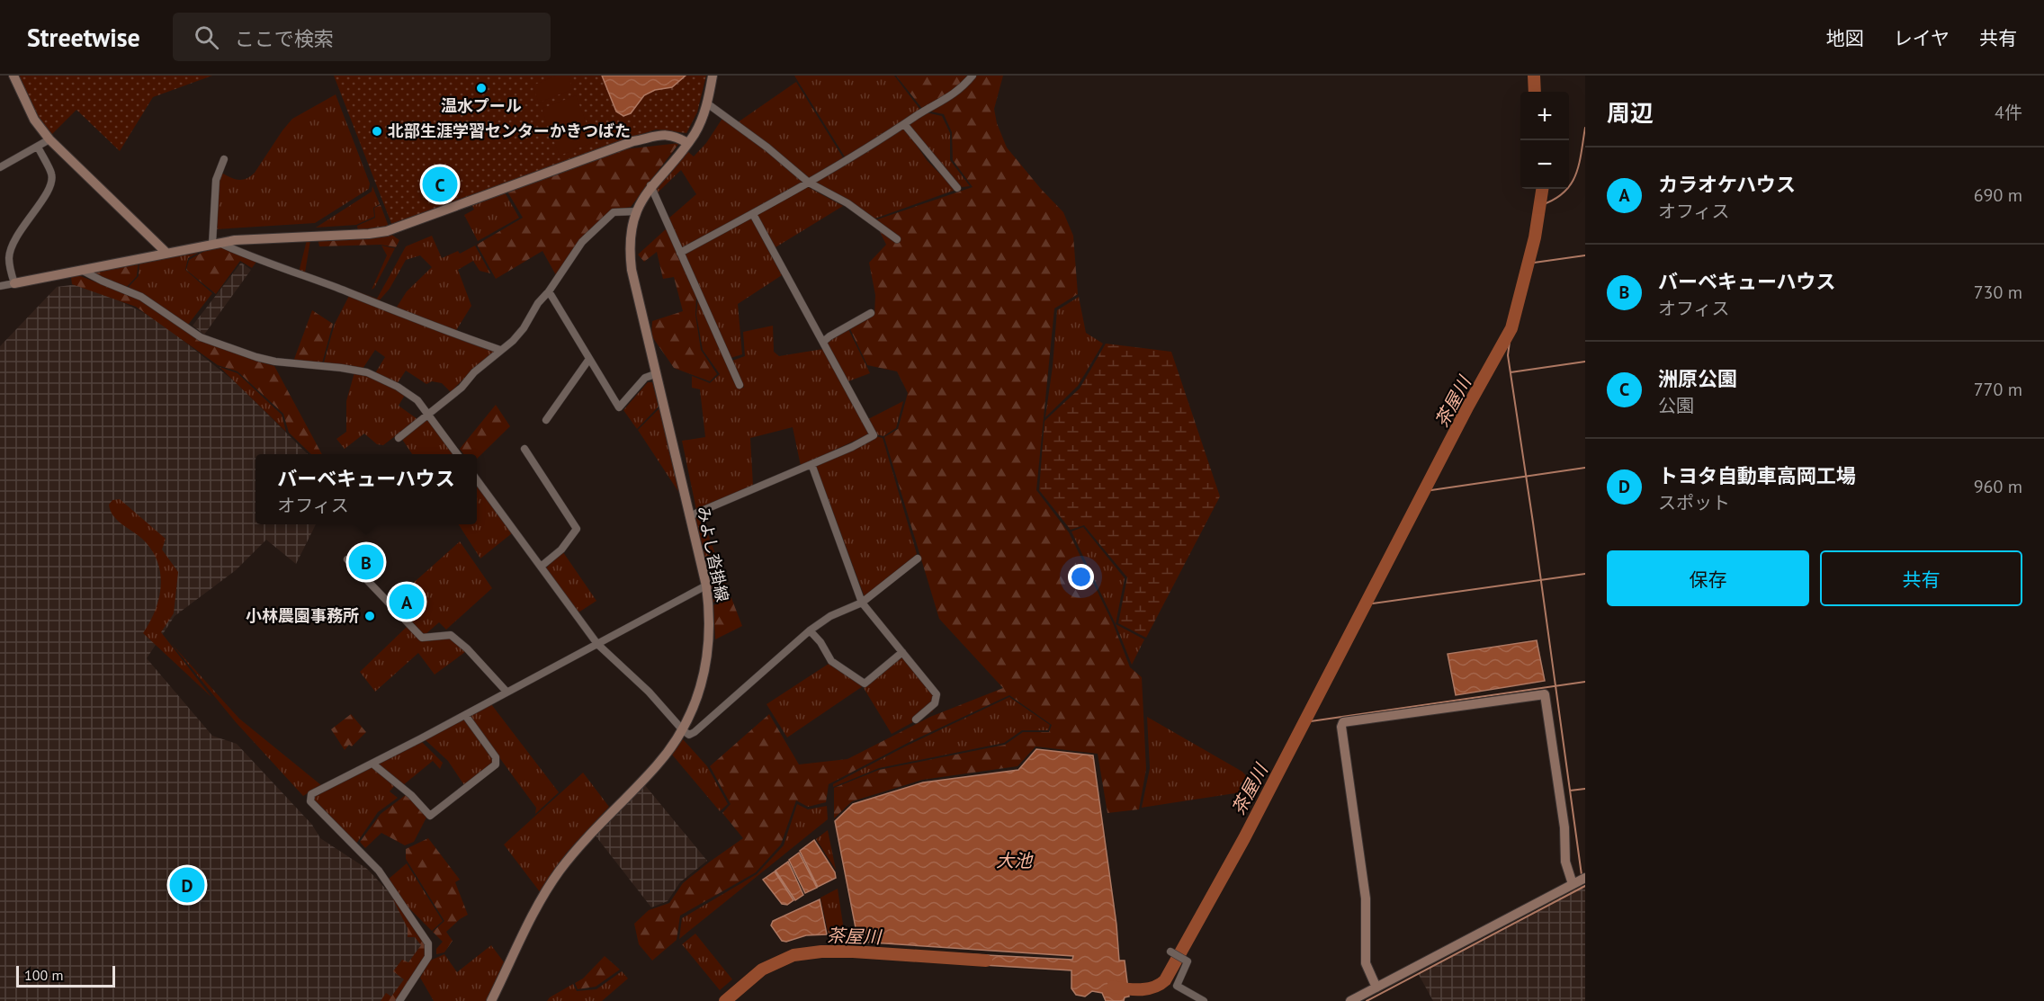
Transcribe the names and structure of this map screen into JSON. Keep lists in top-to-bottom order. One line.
{"streets":{"street":["みよし沓掛線"]},"water":["茶屋川","大池"],"places":["温水プール","北部生涯学習センターかきつばた","小林農園事務所"],"scale_bar":"100 m","page":{"header":"Streetwise","search":"ここで検索","nav":["地図","レイヤ","共有"],"heading":["周辺","4件"],"map_buttons":["+","−"],"list":[{"mark":"A","name":"カラオケハウス","note":"オフィス","value":"690 m"},{"mark":"B","name":"バーベキューハウス","note":"オフィス","value":"730 m"},{"mark":"C","name":"洲原公園","note":"公園","value":"770 m"},{"mark":"D","name":"トヨタ自動車高岡工場","note":"スポット","value":"960 m"}],"pins":["C","B","A","D"],"popup":["バーベキューハウス","オフィス"],"buttons":["保存","共有"],"scale":"100 m"}}
